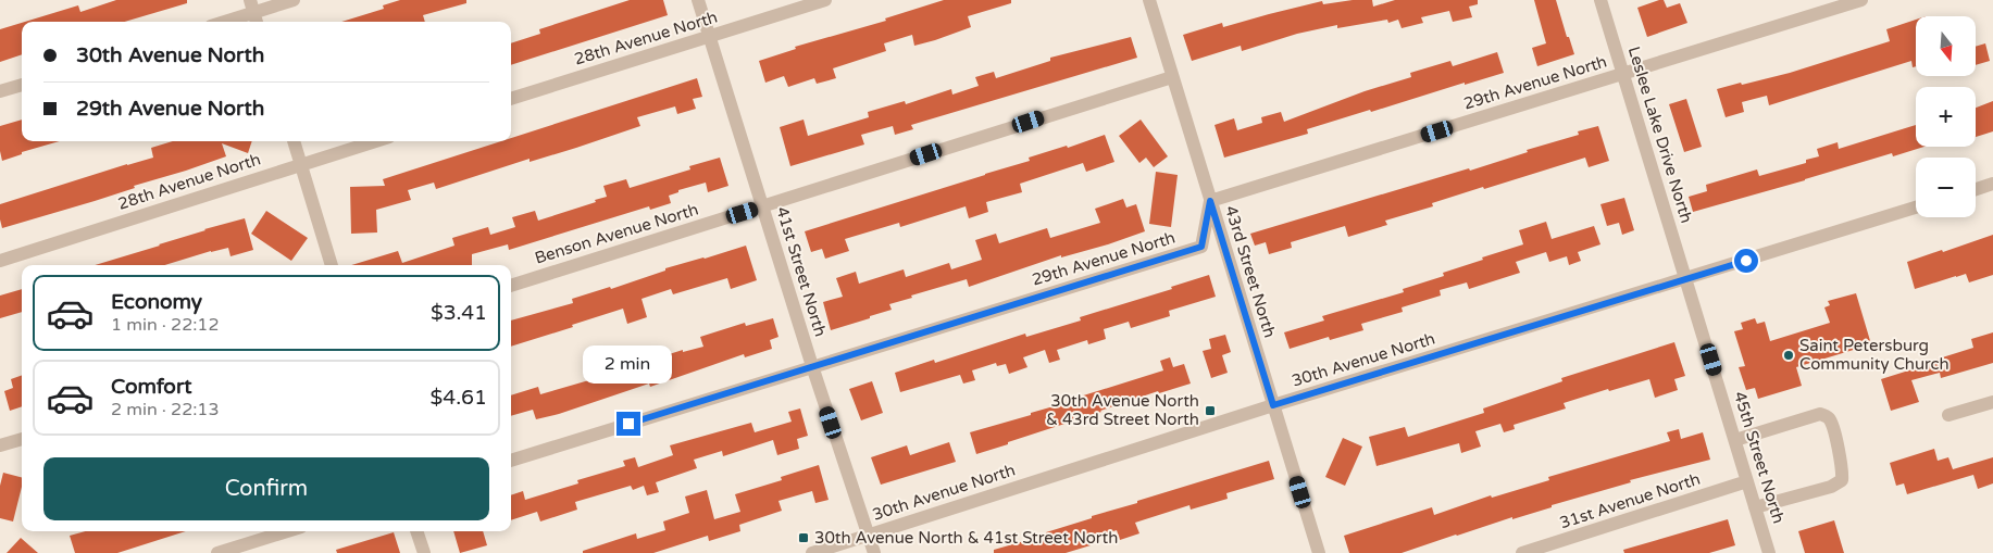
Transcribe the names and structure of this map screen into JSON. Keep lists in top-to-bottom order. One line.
{"streets":{"street":["28th Avenue North","29th Avenue North","Leslee Lake Drive North","Benson Avenue North","41st Street North","43rd Street North","30th Avenue North","45th Street North","31st Avenue North"]},"crossings":[["28th Avenue North","41st Street North"],["29th Avenue North","Leslee Lake Drive North"],["29th Avenue North","41st Street North"],["29th Avenue North","43rd Street North"],["Leslee Lake Drive North","30th Avenue North"],["Leslee Lake Drive North","45th Street North"],["Benson Avenue North","41st Street North"],["Benson Avenue North","43rd Street North"],["41st Street North","30th Avenue North"],["43rd Street North","30th Avenue North"],["30th Avenue North","45th Street North"],["45th Street North","31st Avenue North"]],"places":{"other":["Saint Petersburg Community Church"],"transit":["30th Avenue North & 43rd Street North","30th Avenue North & 41st Street North"]},"north":"bottom","page":{"map_buttons":["+","−"],"banner":["30th Avenue North","29th Avenue North"],"list":[{"name":"Economy","note":"1 min · 22:12","value":"$3.41"},{"name":"Comfort","note":"2 min · 22:13","value":"$4.61"}],"bubble":"2 min","buttons":"Confirm"}}
